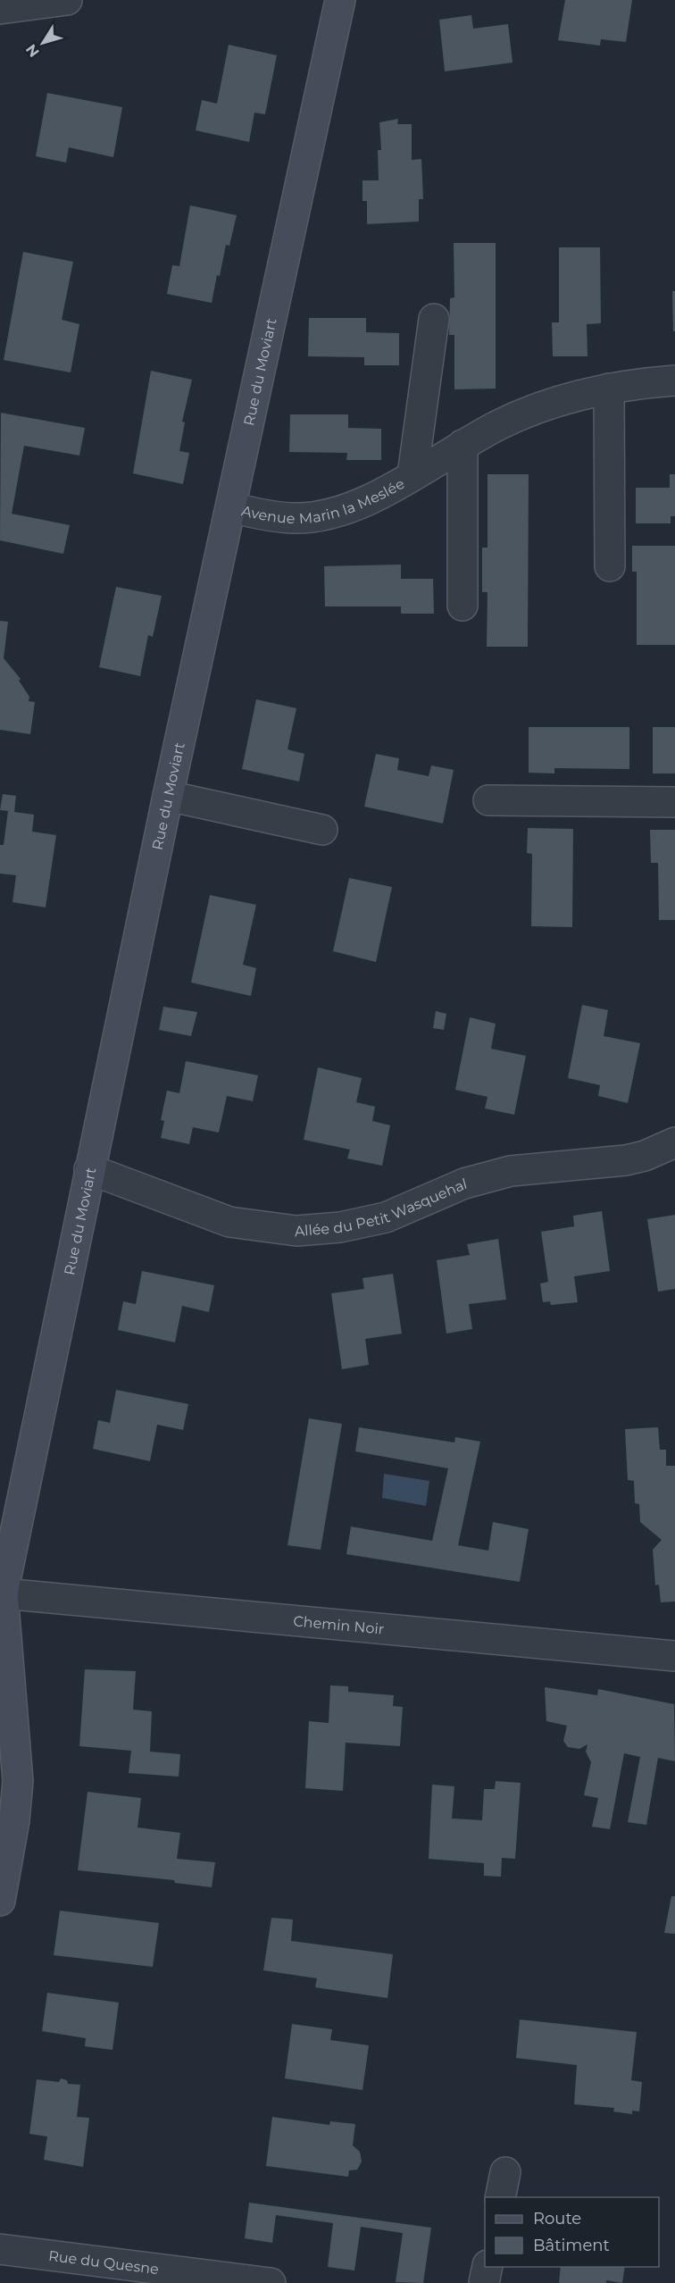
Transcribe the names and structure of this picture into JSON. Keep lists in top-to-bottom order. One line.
{"streets":{"street":["Rue du Moviart","Avenue Marin la Meslée","Allée du Petit Wasquehal","Chemin Noir","Rue du Quesne"]},"crossings":[["Rue du Moviart","Avenue Marin la Meslée"],["Rue du Moviart","Allée du Petit Wasquehal"],["Rue du Moviart","Chemin Noir"]],"legend":["Route","Bâtiment"],"north":"bottom left"}
